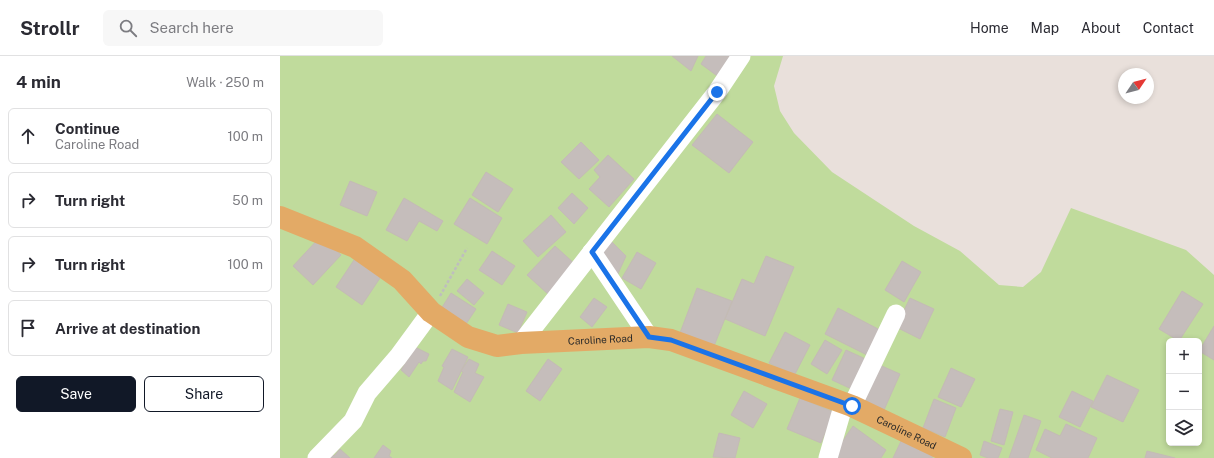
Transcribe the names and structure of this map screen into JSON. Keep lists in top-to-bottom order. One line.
{"streets":{"main road":["Caroline Road"]},"north":"top right","page":{"header":"Strollr","search":"Search here","nav":["Home","Map","About","Contact"],"heading":["4 min","Walk · 250 m"],"list":[["Continue","Caroline Road","100 m"],["Turn right","50 m"],["Turn right","100 m"],"Arrive at destination"],"map_buttons":["+","−"],"buttons":["Save","Share"]}}
